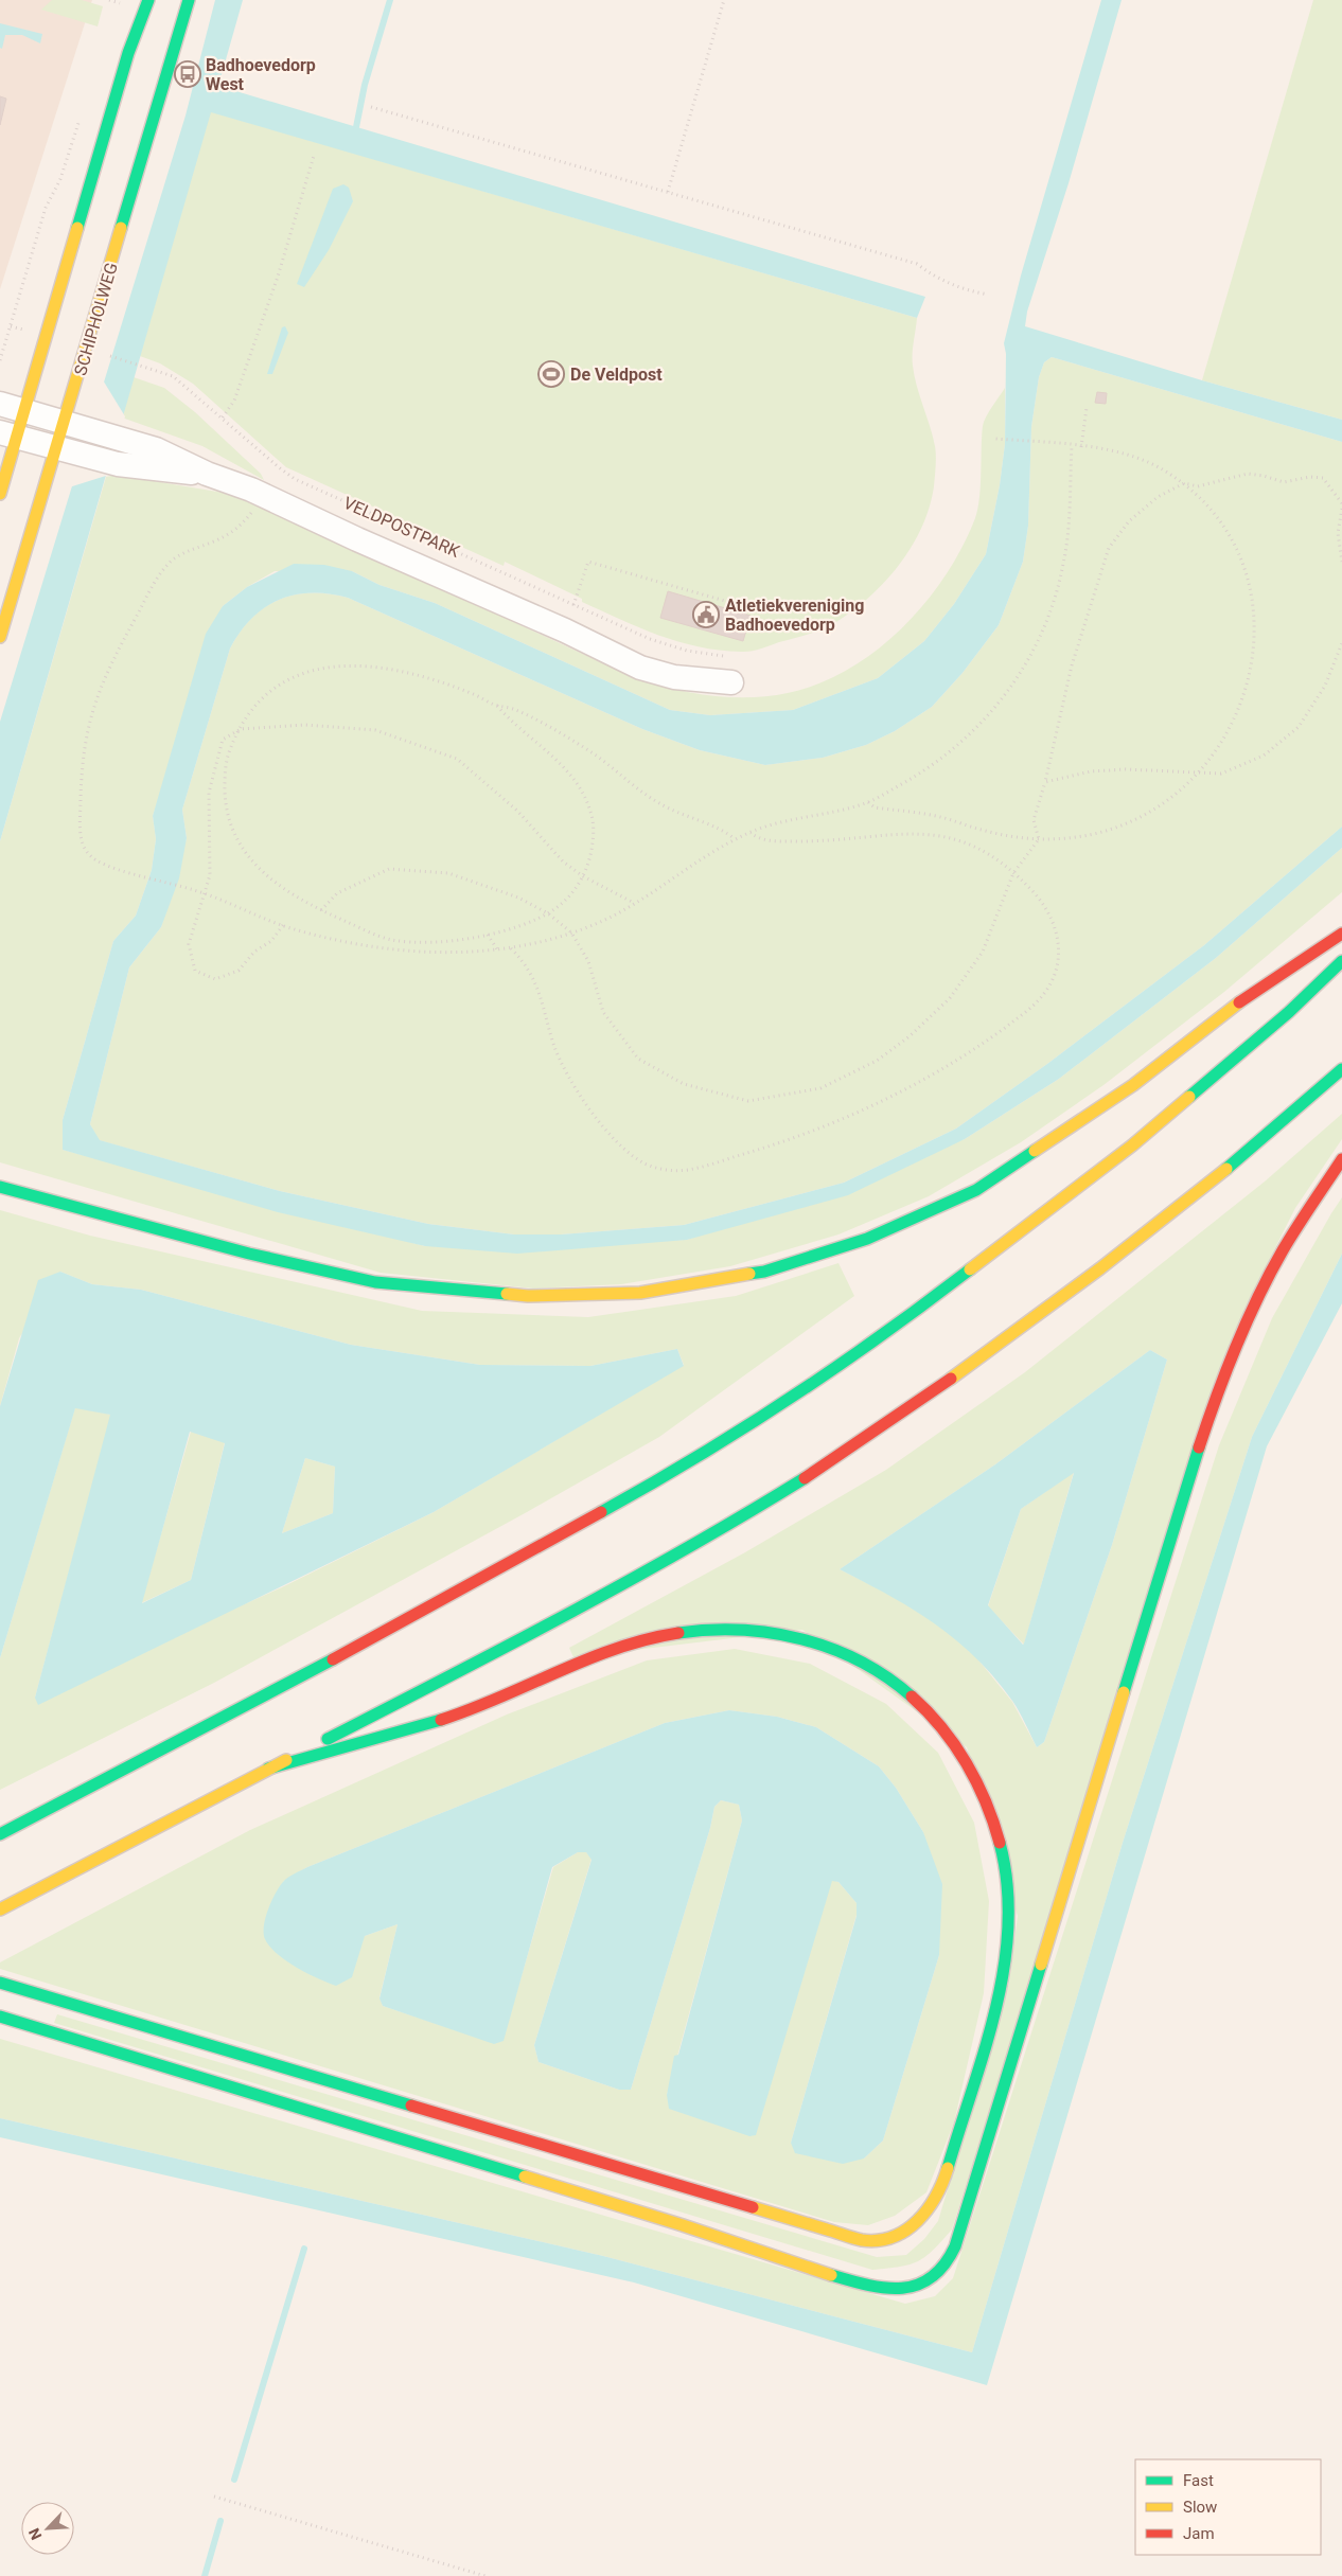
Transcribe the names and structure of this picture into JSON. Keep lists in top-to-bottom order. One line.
{"streets":{"main road":["SCHIPHOLWEG"],"street":["VELDPOSTPARK"]},"crossings":[["SCHIPHOLWEG","VELDPOSTPARK"]],"places":{"bus stop":["Badhoevedorp West"],"sports":["De Veldpost"],"public building":["Atletiekvereniging Badhoevedorp"]},"legend":["Fast","Slow","Jam"],"north":"bottom left"}
